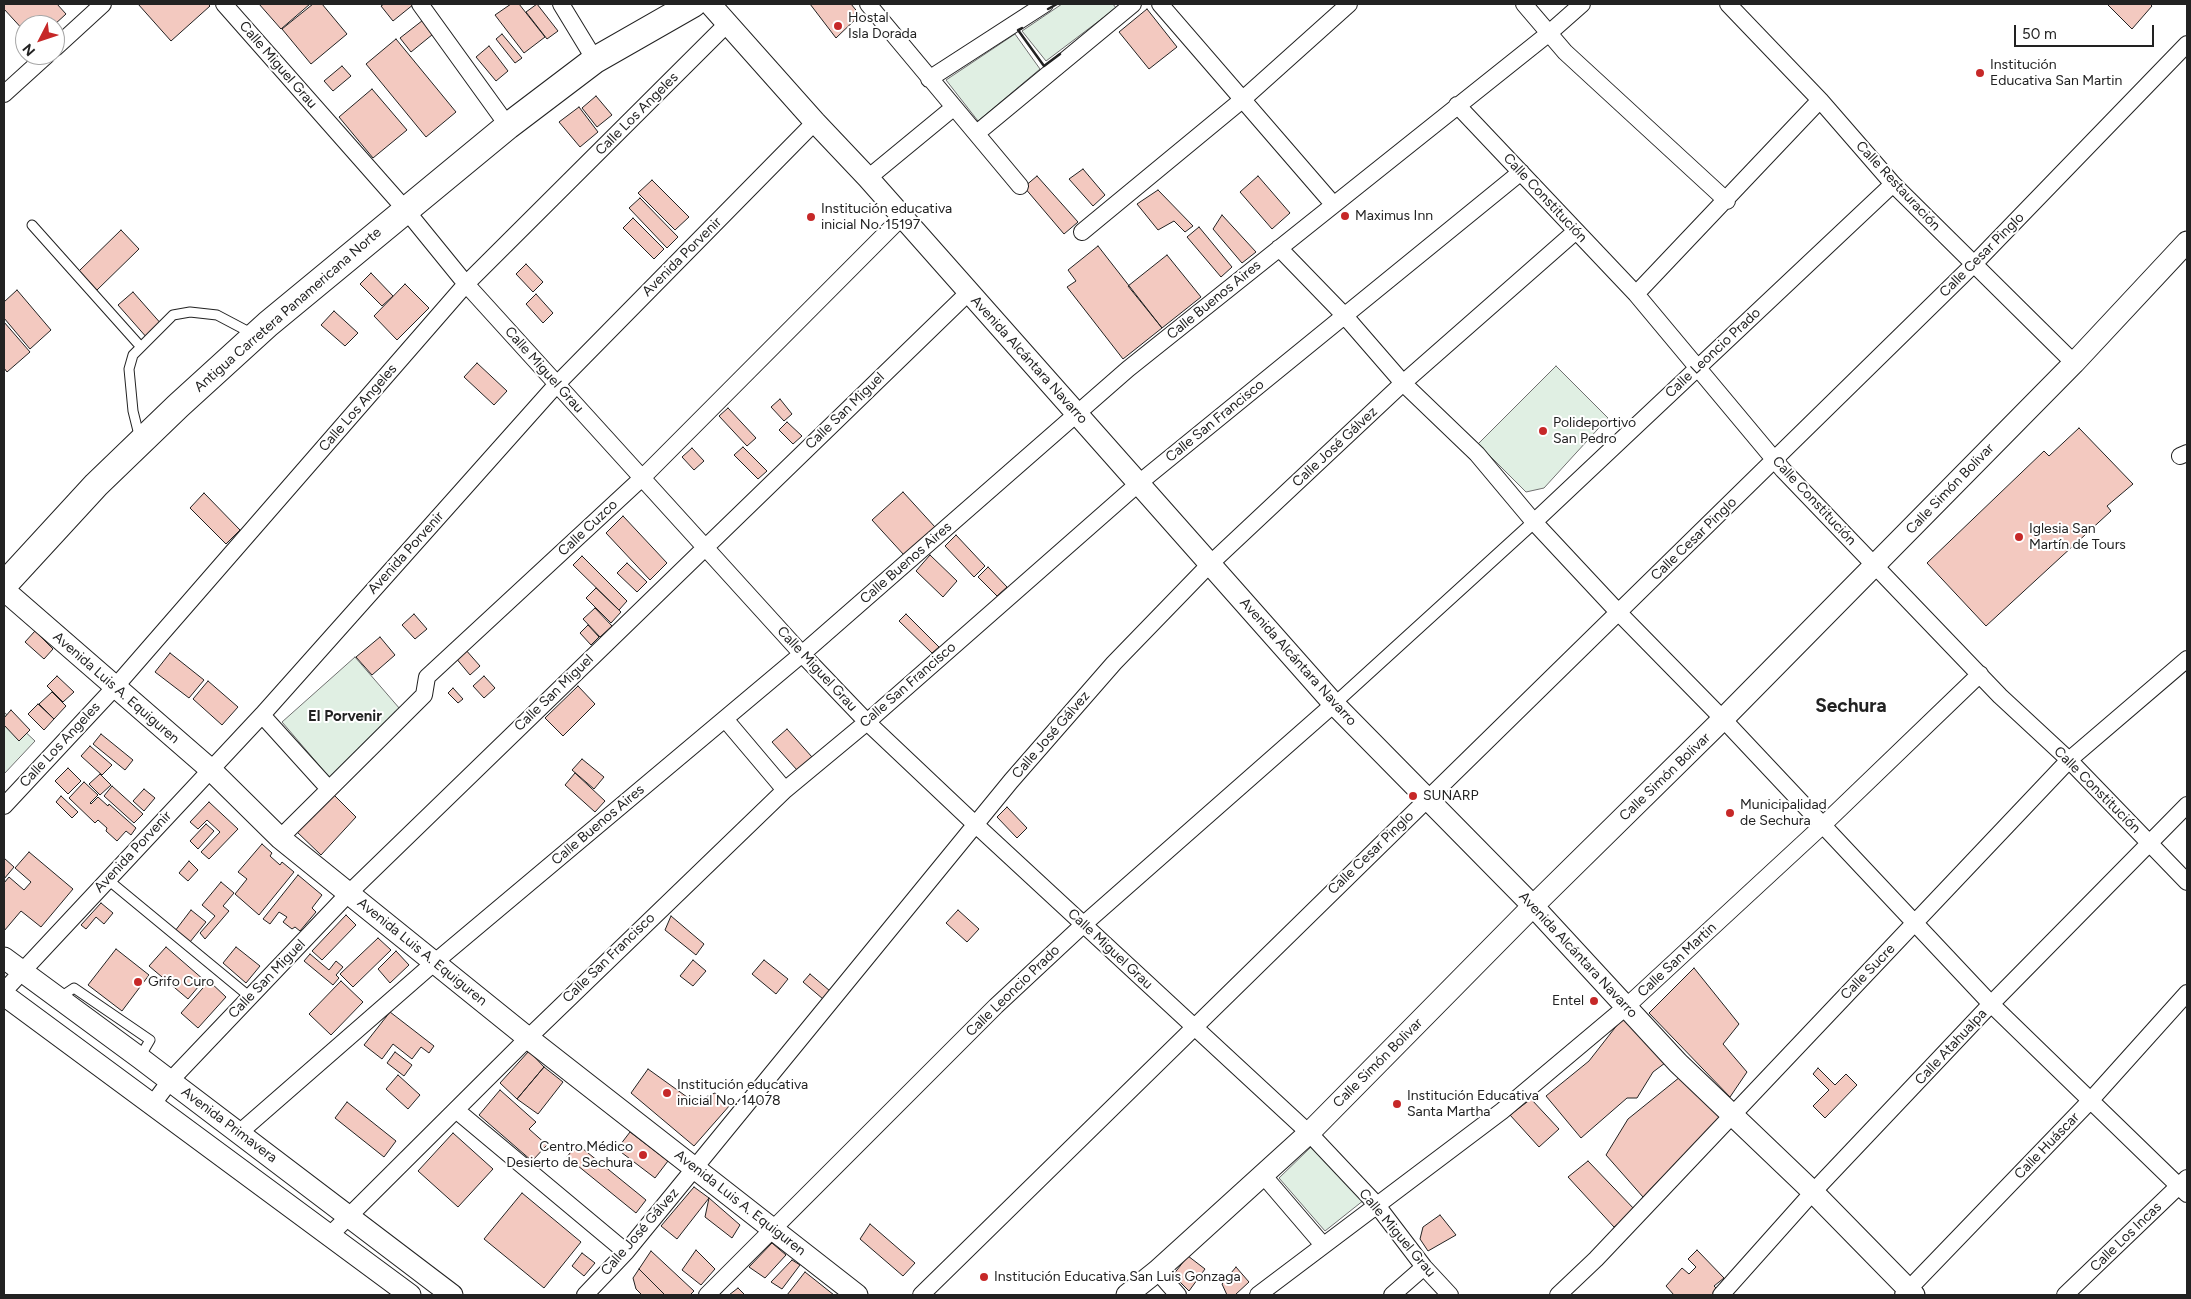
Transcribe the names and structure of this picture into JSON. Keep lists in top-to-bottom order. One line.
{"streets":{"main road":["Antigua Carretera Panamericana Norte"],"street":["Calle Miguel Grau","Calle Los Angeles","Calle Restauración","Calle Constitución","Calle Cesar Pinglo","Avenida Porvenir","Calle Buenos Aires","Calle Leoncio Prado","Avenida Alcántara Navarro","Calle San Miguel","Calle San Francisco","Calle José Gálvez","Calle Simón Bolivar","Calle Cuzco","Avenida Luis A. Equiguren","Calle San Martin","Calle Sucre","Calle Atahualpa","Avenida Primavera","Calle Huáscar","Calle Los Incas"]},"crossings":[["Calle Miguel Grau","Calle Los Angeles"],["Calle Miguel Grau","Calle Cesar Pinglo"],["Calle Miguel Grau","Avenida Porvenir"],["Calle Miguel Grau","Calle Buenos Aires"],["Calle Miguel Grau","Antigua Carretera Panamericana Norte"],["Calle Miguel Grau","Calle Leoncio Prado"],["Calle Miguel Grau","Calle San Miguel"],["Calle Miguel Grau","Calle San Francisco"],["Calle Miguel Grau","Calle José Gálvez"],["Calle Miguel Grau","Calle Simón Bolivar"],["Calle Miguel Grau","Calle Cuzco"],["Calle Miguel Grau","Calle San Martin"],["Calle Los Angeles","Avenida Alcántara Navarro"],["Calle Los Angeles","Avenida Luis A. Equiguren"],["Calle Restauración","Calle Cesar Pinglo"],["Calle Restauración","Calle Leoncio Prado"],["Calle Restauración","Calle Simón Bolivar"],["Calle Constitución","Calle Cesar Pinglo"],["Calle Constitución","Calle Buenos Aires"],["Calle Constitución","Calle Leoncio Prado"],["Calle Constitución","Calle San Francisco"],["Calle Constitución","Calle José Gálvez"],["Calle Constitución","Calle Simón Bolivar"],["Calle Constitución","Calle San Martin"],["Calle Constitución","Calle Sucre"],["Calle Constitución","Calle Atahualpa"],["Calle Cesar Pinglo","Avenida Alcántara Navarro"],["Avenida Porvenir","Avenida Alcántara Navarro"],["Avenida Porvenir","Avenida Luis A. Equiguren"],["Avenida Porvenir","Avenida Primavera"],["Calle Buenos Aires","Avenida Alcántara Navarro"],["Calle Buenos Aires","Avenida Luis A. Equiguren"],["Calle Buenos Aires","Avenida Primavera"],["Antigua Carretera Panamericana Norte","Avenida Luis A. Equiguren"],["Calle Leoncio Prado","Avenida Alcántara Navarro"],["Calle Leoncio Prado","Avenida Luis A. Equiguren"],["Avenida Alcántara Navarro","Calle San Miguel"],["Avenida Alcántara Navarro","Calle San Francisco"],["Avenida Alcántara Navarro","Calle José Gálvez"],["Avenida Alcántara Navarro","Calle Simón Bolivar"],["Avenida Alcántara Navarro","Calle Cuzco"],["Avenida Alcántara Navarro","Calle San Martin"],["Avenida Alcántara Navarro","Calle Sucre"],["Avenida Alcántara Navarro","Calle Atahualpa"],["Avenida Alcántara Navarro","Calle Huáscar"],["Calle San Miguel","Avenida Luis A. Equiguren"],["Calle San Miguel","Avenida Primavera"],["Calle San Francisco","Avenida Luis A. Equiguren"],["Calle San Francisco","Avenida Primavera"],["Calle José Gálvez","Avenida Luis A. Equiguren"],["Calle Cuzco","Avenida Luis A. Equiguren"]],"districts":["Sechura","El Porvenir"],"places":["Hostal Isla Dorada","Institución Educativa San Martin","Maximus Inn","Institución educativa inicial No. 15197","Polideportivo San Pedro","Iglesia San Martín de Tours","SUNARP","Municipalidad de Sechura","Grifo Curo","Entel","Institución educativa inicial No. 14078","Institución Educativa Santa Martha","Centro Médico Desierto de Sechura","Institución Educativa San Luis Gonzaga"],"scale_bar":"50 m","north":"bottom left"}
